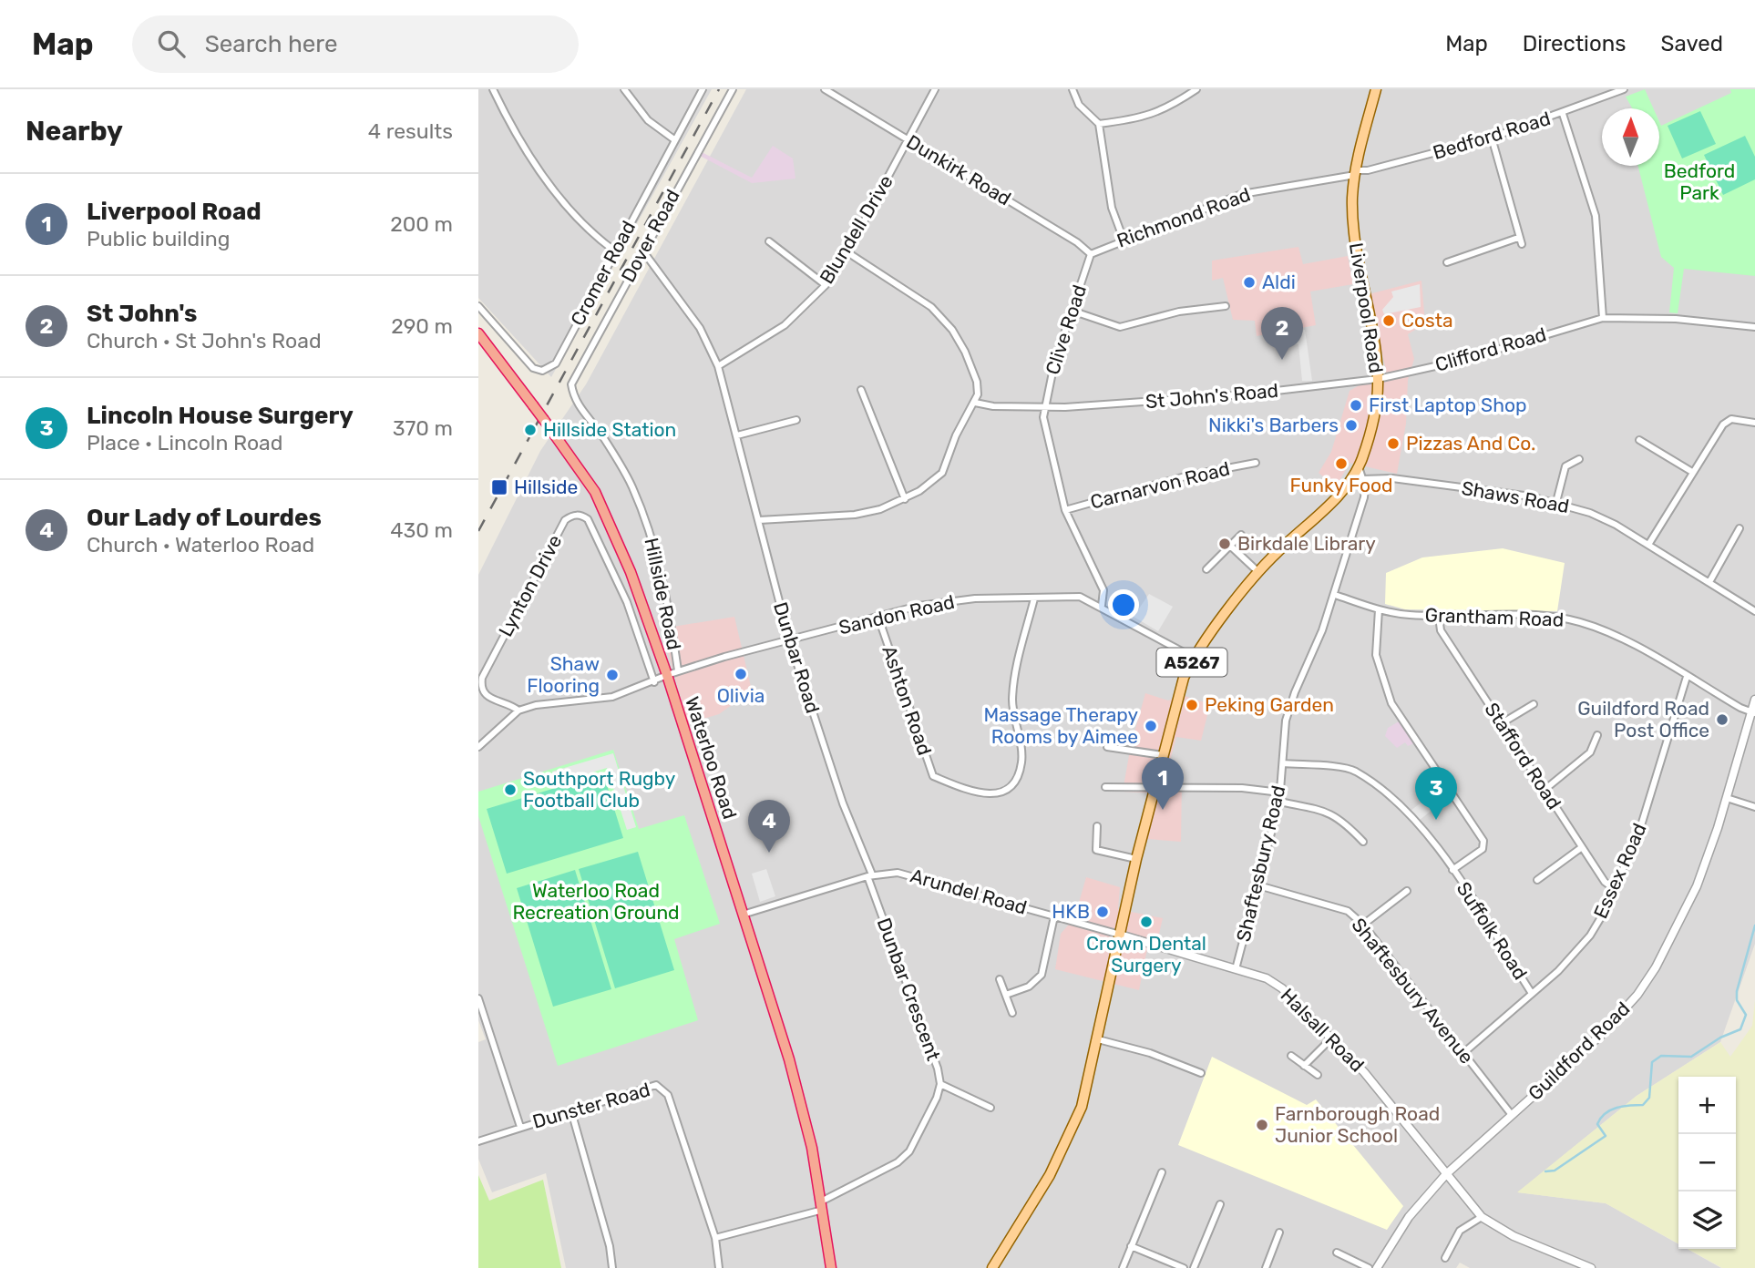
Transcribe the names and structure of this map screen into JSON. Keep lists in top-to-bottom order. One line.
{"streets":{"highway":["Waterloo Road"],"main road":["Liverpool Road","A5267"],"street":["Bedford Road","Dunkirk Road","Richmond Road","Blundell Drive","Dover Road","Cromer Road","Clive Road","Clifford Road","St John's Road","Carnarvon Road","Shaws Road","Lynton Drive","Hillside Road","Sandon Road","Grantham Road","Dunbar Road","Ashton Road","Stafford Road","Shaftesbury Road","Essex Road","Arundel Road","Suffolk Road","Dunbar Crescent","Shaftesbury Avenue","Halsall Road","Guildford Road","Dunster Road"]},"crossings":[["Bedford Road","Richmond Road"],["Bedford Road","Liverpool Road"],["Dunkirk Road","Richmond Road"],["Dunkirk Road","Blundell Drive"],["Dunkirk Road","Clive Road"],["Richmond Road","Liverpool Road"],["Richmond Road","Clive Road"],["Blundell Drive","Dunbar Road"],["Dover Road","Hillside Road"],["Dover Road","Dunbar Road"],["Liverpool Road","Clifford Road"],["Liverpool Road","St John's Road"],["Liverpool Road","Sandon Road"],["Liverpool Road","Shaftesbury Road"],["Liverpool Road","Arundel Road"],["Liverpool Road","Halsall Road"],["Clive Road","St John's Road"],["Clive Road","Carnarvon Road"],["Clive Road","Sandon Road"],["Clifford Road","St John's Road"],["Shaws Road","Shaftesbury Road"],["Lynton Drive","Sandon Road"],["Hillside Road","Sandon Road"],["Sandon Road","Dunbar Road"],["Sandon Road","Ashton Road"],["Sandon Road","Waterloo Road"],["Grantham Road","Stafford Road"],["Grantham Road","Shaftesbury Road"],["Grantham Road","Essex Road"],["Grantham Road","Guildford Road"],["Dunbar Road","Arundel Road"],["Dunbar Road","Dunbar Crescent"],["Stafford Road","Essex Road"],["Waterloo Road","Arundel Road"],["Waterloo Road","Dunbar Crescent"],["Shaftesbury Road","Suffolk Road"],["Shaftesbury Road","Shaftesbury Avenue"],["Shaftesbury Road","Halsall Road"],["Essex Road","Suffolk Road"],["Essex Road","Shaftesbury Avenue"],["Arundel Road","Dunbar Crescent"],["Arundel Road","Halsall Road"],["Dunbar Crescent","Dunster Road"],["Shaftesbury Avenue","Guildford Road"],["Halsall Road","Guildford Road"]],"parks":["Bedford Park","Waterloo Road Recreation Ground"],"places":{"other":["Aldi","Costa","First Laptop Shop","Nikki's Barbers","Hillside Station","Pizzas And Co.","Funky Food","Birkdale Library","Olivia","Shaw Flooring","Peking Garden","Guildford Road Post Office","Massage Therapy Rooms by Aimee","Southport Rugby Football Club","HKB","Crown Dental Surgery","Farnborough Road Junior School"],"transit":["Hillside"]},"north":"top","page":{"header":"Map","search":"Search here","nav":["Map","Directions","Saved"],"heading":["Nearby","4 results"],"list":[{"mark":"1","name":"Liverpool Road","note":"Public building","value":"200 m"},{"mark":"2","name":"St John's","note":"Church · St John's Road","value":"290 m"},{"mark":"3","name":"Lincoln House Surgery","note":"Place · Lincoln Road","value":"370 m"},{"mark":"4","name":"Our Lady of Lourdes","note":"Church · Waterloo Road","value":"430 m"}],"pins":["2","1","3","4"],"map_buttons":["+","−"]}}
